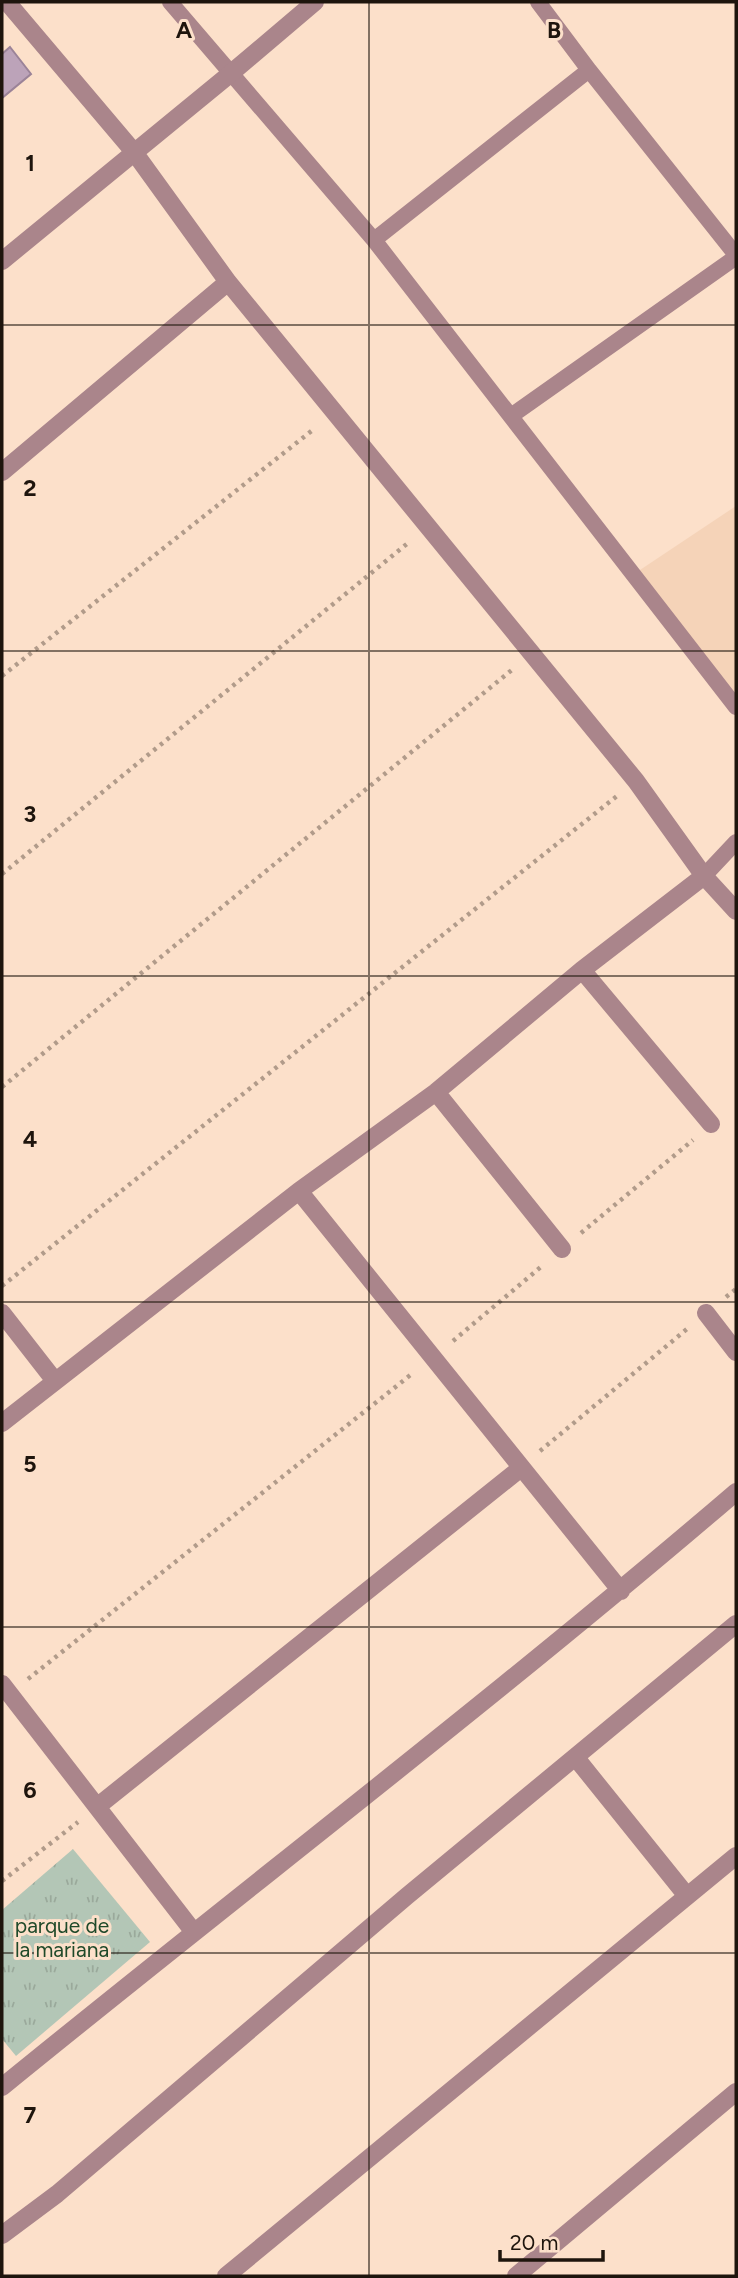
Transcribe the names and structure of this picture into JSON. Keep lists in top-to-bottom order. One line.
{"parks":["parque de la mariana"],"scale_bar":"20 m","grid":{"columns":["A","B"],"rows":["1","2","3","4","5","6","7"]}}
